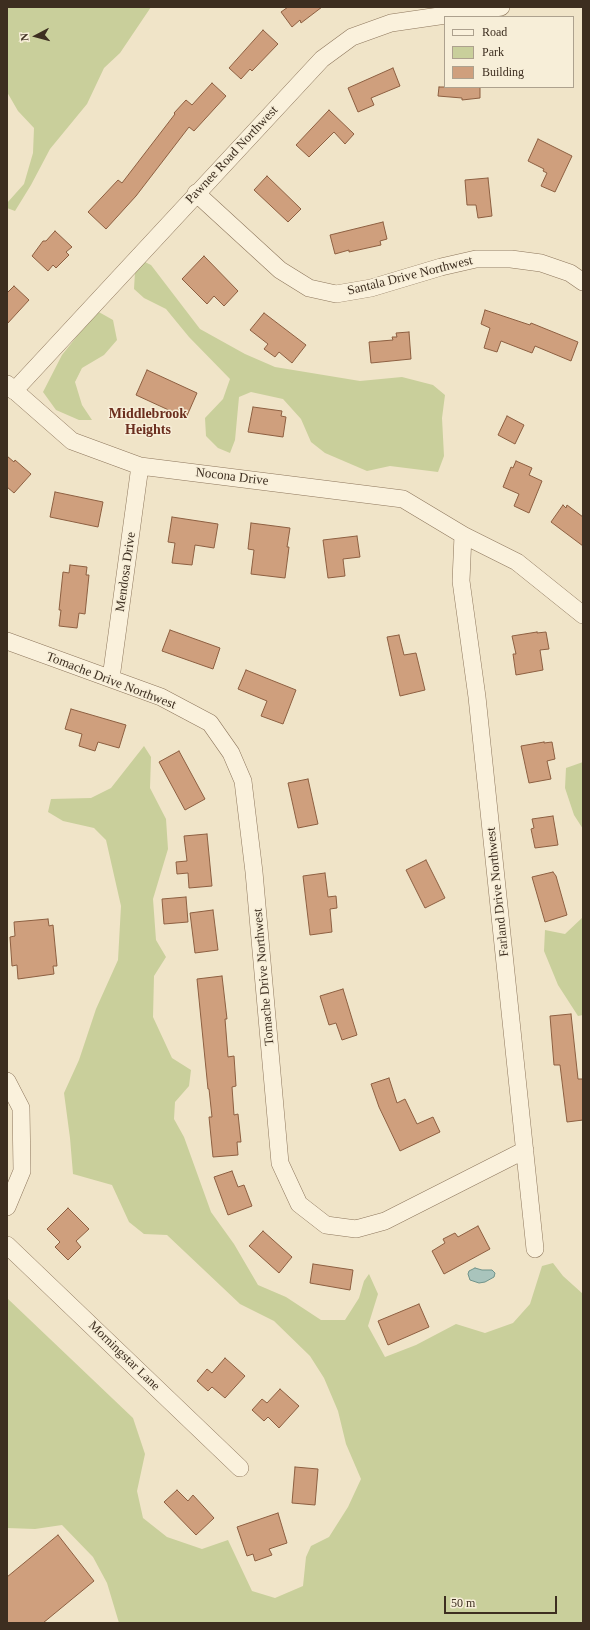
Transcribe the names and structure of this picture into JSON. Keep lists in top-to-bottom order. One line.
{"streets":{"street":["Pawnee Road Northwest","Santala Drive Northwest","Nocona Drive","Mendosa Drive","Tomache Drive Northwest","Farland Drive Northwest","Morningstar Lane"]},"crossings":[["Pawnee Road Northwest","Santala Drive Northwest"],["Pawnee Road Northwest","Nocona Drive"],["Nocona Drive","Mendosa Drive"],["Nocona Drive","Farland Drive Northwest"],["Mendosa Drive","Tomache Drive Northwest"],["Tomache Drive Northwest","Farland Drive Northwest"]],"districts":["Middlebrook Heights"],"legend":["Road","Park","Building"],"scale_bar":"50 m","north":"left"}
